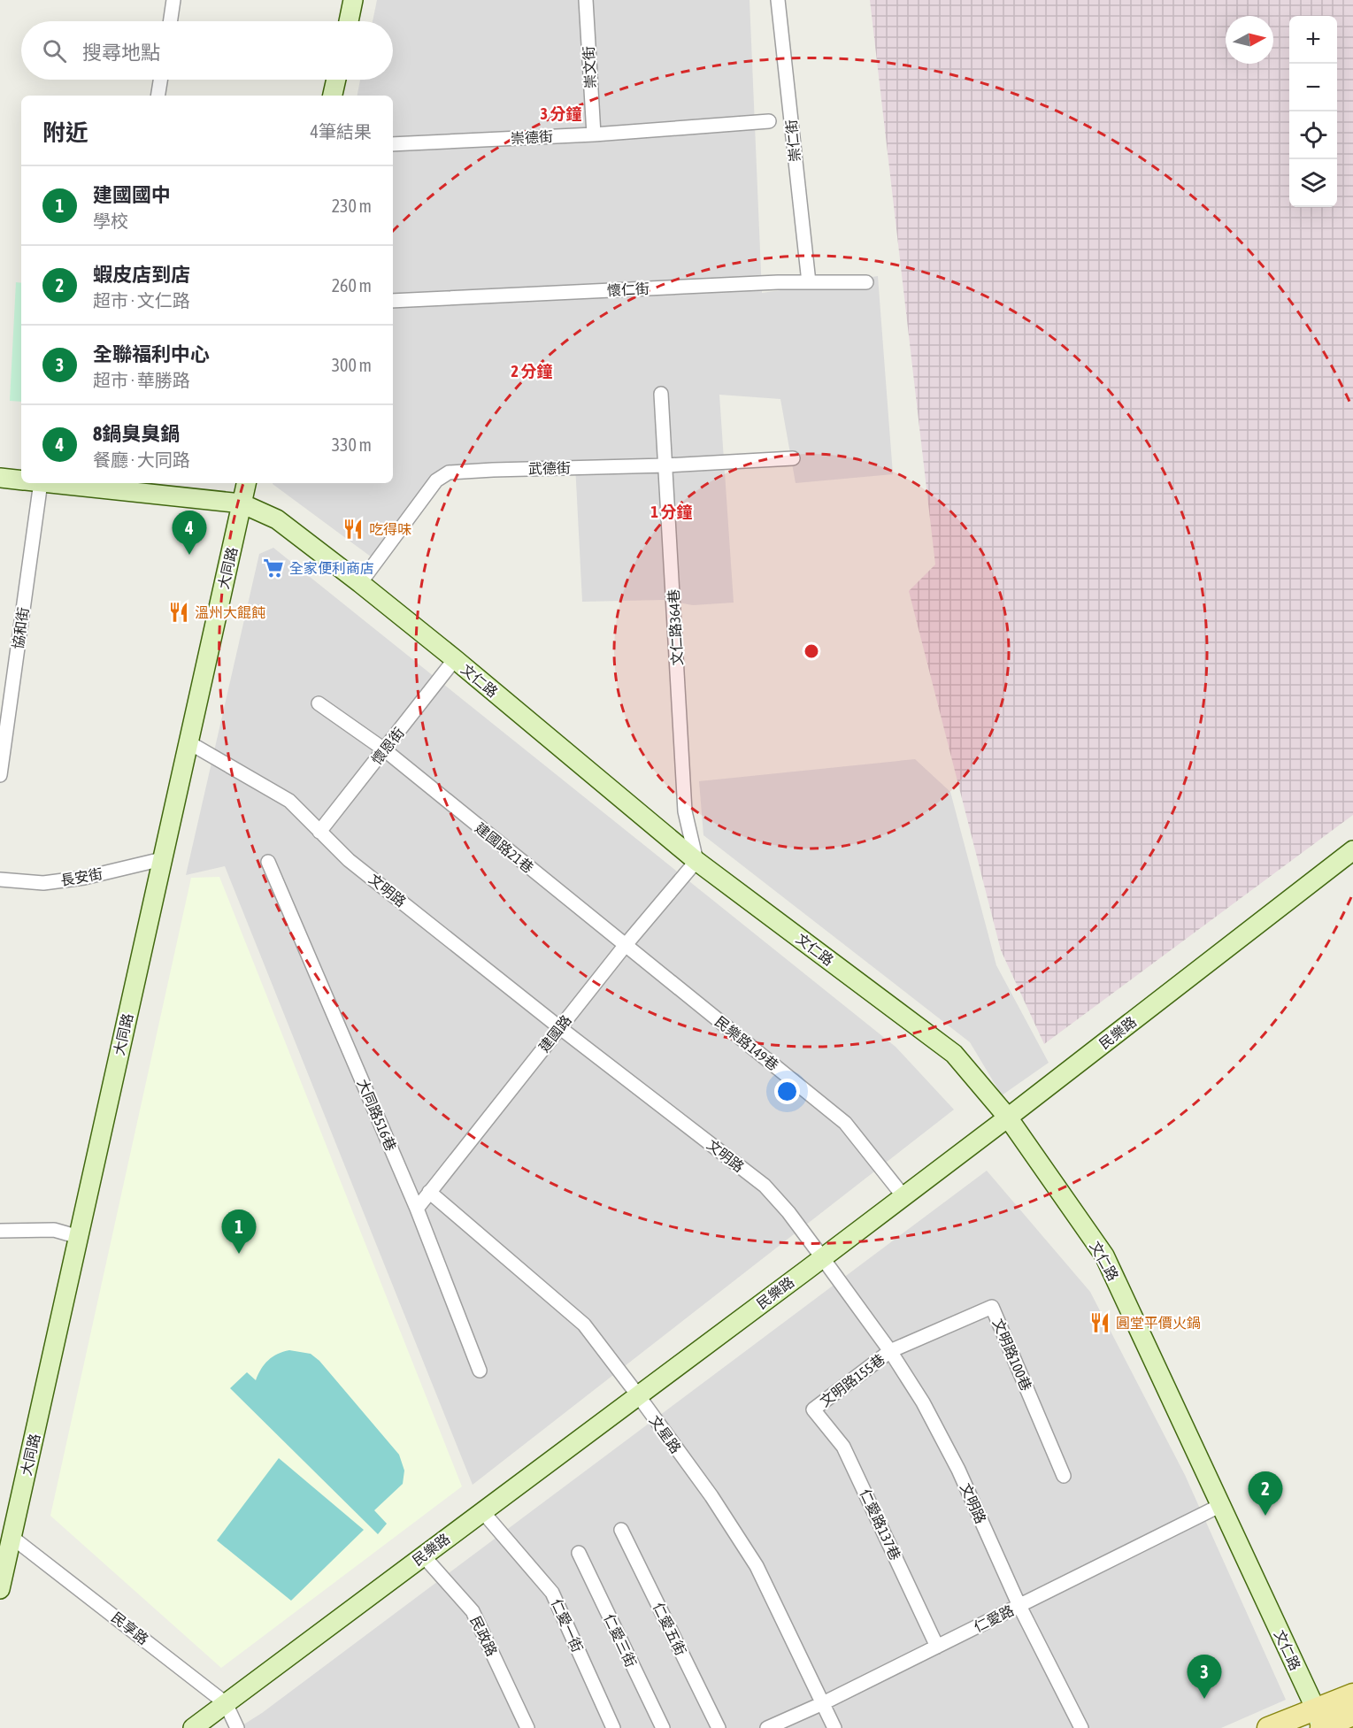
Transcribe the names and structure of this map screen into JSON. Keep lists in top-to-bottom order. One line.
{"streets":{"main road":["大同路","文仁路","民樂路"],"street":["崇文街","崇德街","崇仁街","懷仁街","武德街","文仁路364巷","協和街","懷恩街","建國路21巷","長安街","文明路","建國路","民樂路149巷","大同路516巷","文明路100巷","文明路155巷","文星路","仁愛路137巷","仁愛路","仁愛一街","民享路","仁愛五街","民政路","仁愛三街"]},"crossings":[["崇文街","崇德街"],["崇仁街","懷仁街"],["武德街","文仁路364巷"],["武德街","文仁路"],["大同路","文仁路"],["大同路","長安街"],["大同路","文明路"],["大同路","民享路"],["文仁路364巷","文仁路"],["文仁路364巷","建國路"],["文仁路","懷恩街"],["文仁路","民樂路"],["文仁路","建國路"],["文仁路","仁愛路"],["懷恩街","建國路21巷"],["懷恩街","文明路"],["建國路21巷","建國路"],["建國路21巷","民樂路149巷"],["文明路","民樂路"],["文明路","建國路"],["文明路","文明路100巷"],["文明路","文明路155巷"],["文明路","仁愛路"],["民樂路","民樂路149巷"],["民樂路","文星路"],["民樂路","仁愛一街"],["民樂路","民享路"],["民樂路","民政路"],["建國路","民樂路149巷"],["建國路","大同路516巷"],["建國路","文星路"],["文明路100巷","文明路155巷"],["文明路155巷","仁愛路137巷"],["文星路","仁愛路"],["仁愛路137巷","仁愛路"]],"places":{"restaurant":["吃得味","溫州大餛飩","圓堂平價火鍋"],"supermarket":["全家便利商店"]},"north":"right","page":{"map_buttons":["+","−"],"search":"搜尋地點","heading":["附近","4筆結果"],"list":[{"mark":"1","name":"建國國中","note":"學校","value":"230 m"},{"mark":"2","name":"蝦皮店到店","note":"超市 · 文仁路","value":"260 m"},{"mark":"3","name":"全聯福利中心","note":"超市 · 華勝路","value":"300 m"},{"mark":"4","name":"8鍋臭臭鍋","note":"餐廳 · 大同路","value":"330 m"}],"pins":["4","1","2","3"]},"rings":["3 分鐘","2 分鐘","1 分鐘"]}
